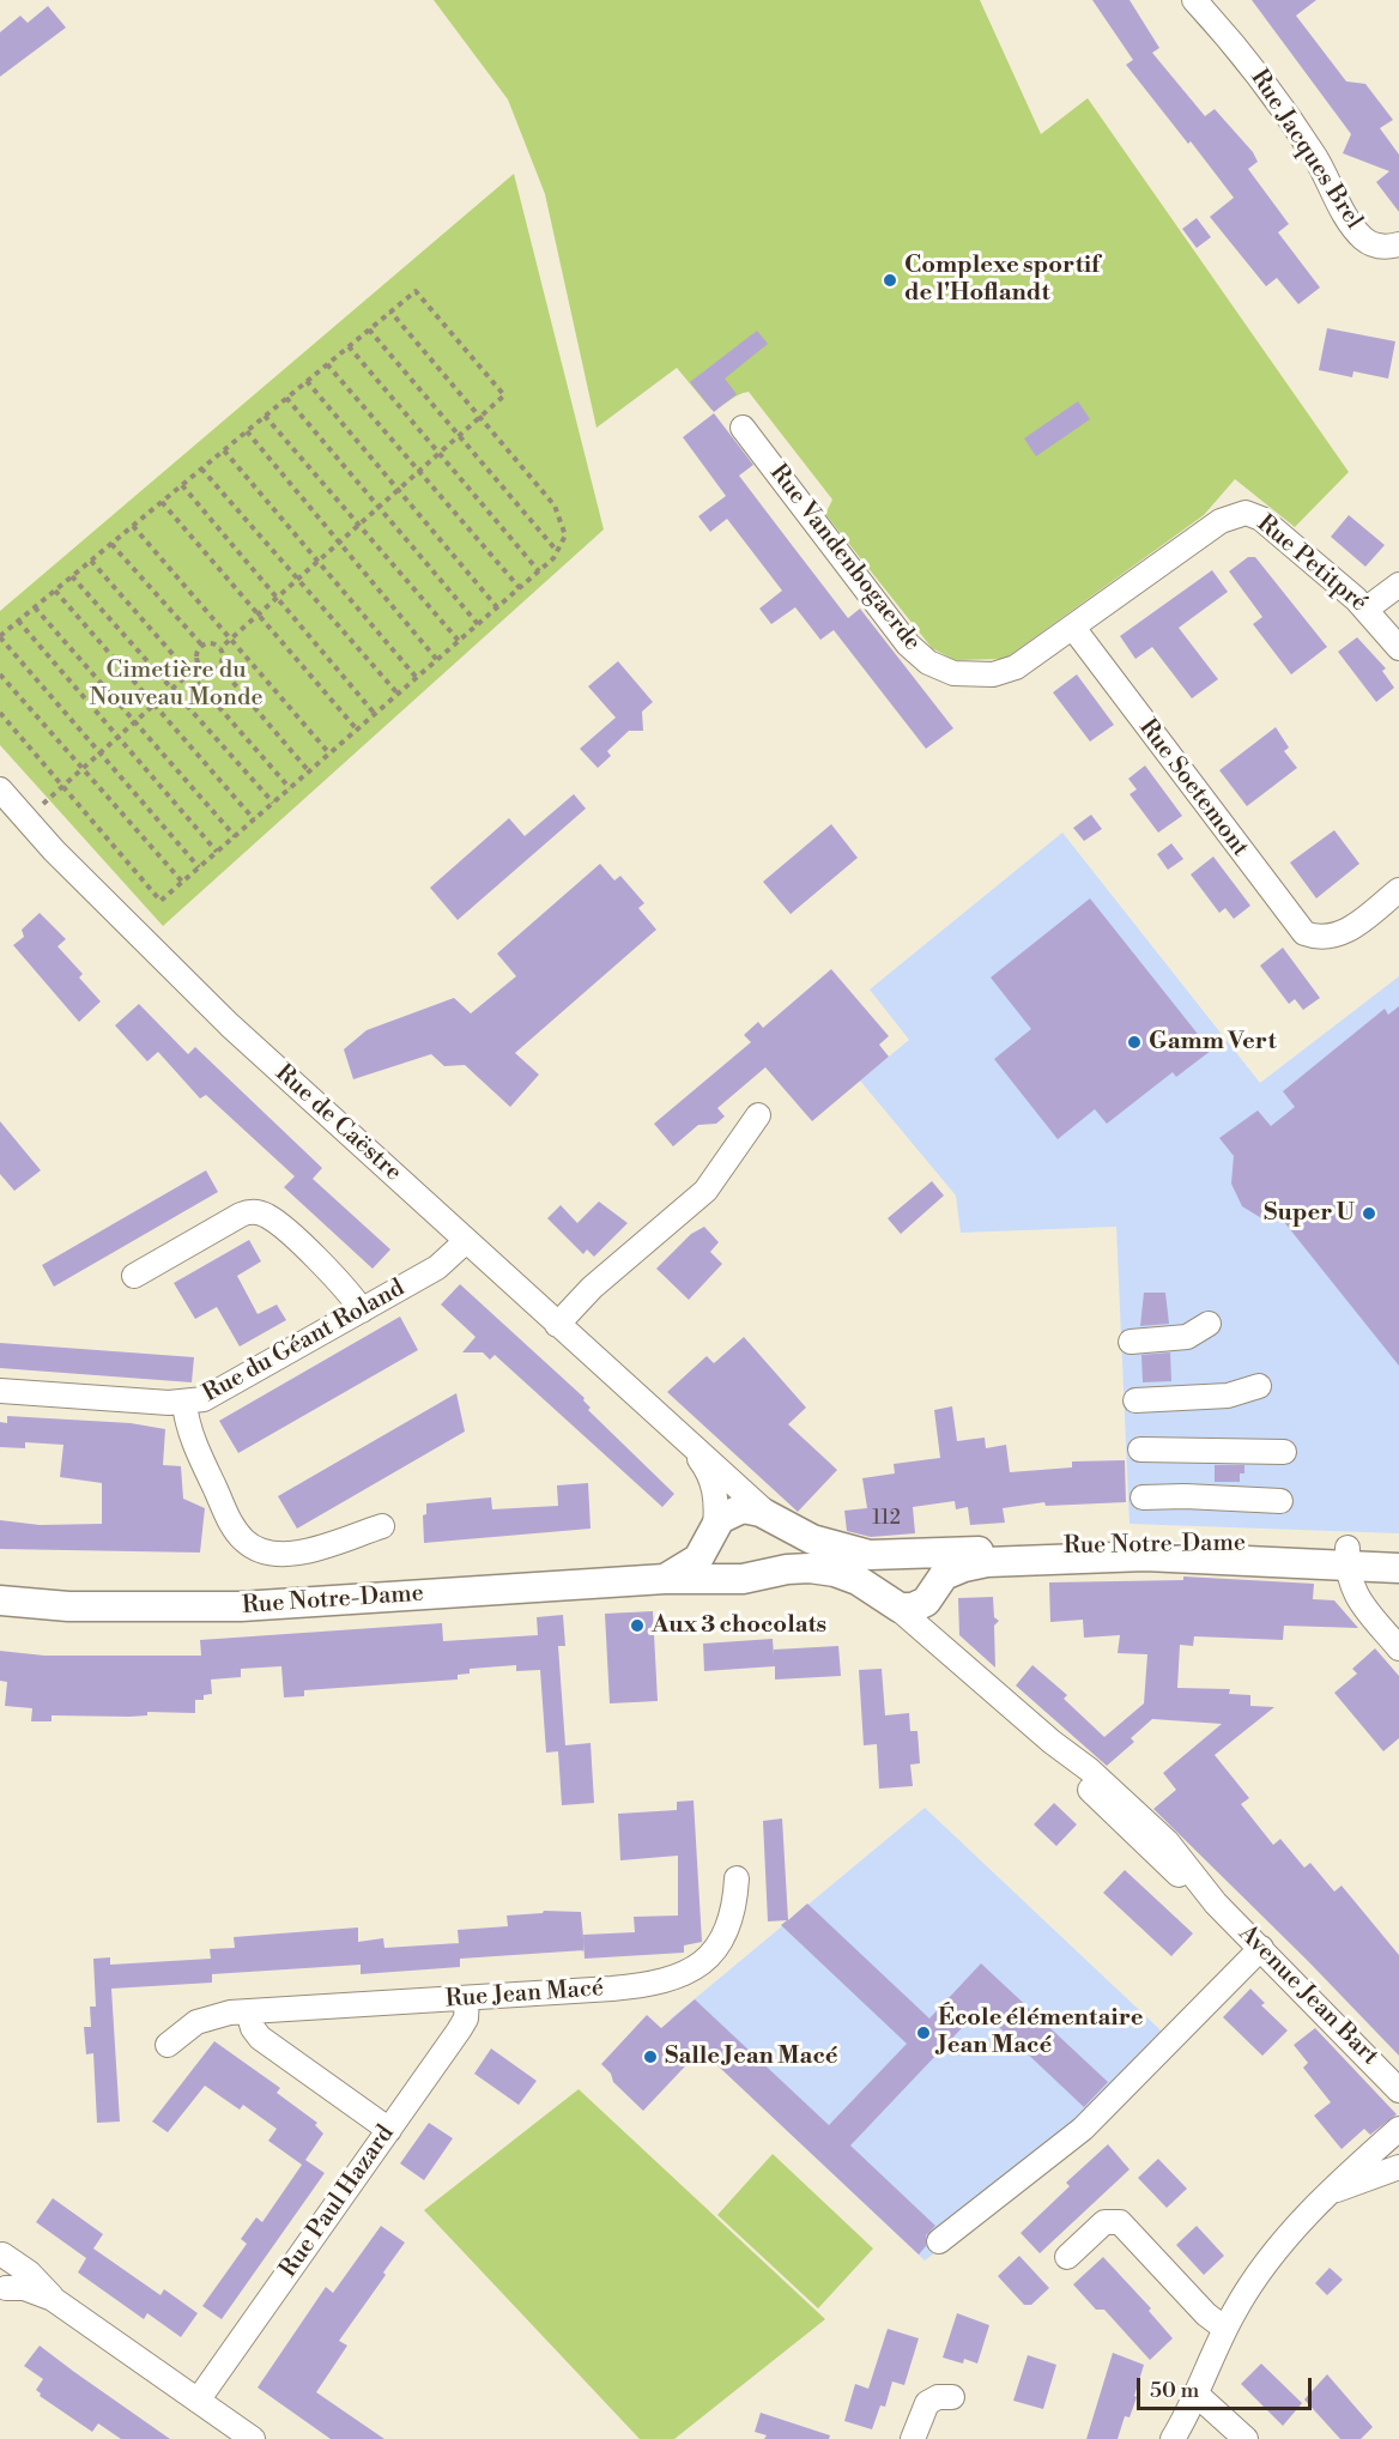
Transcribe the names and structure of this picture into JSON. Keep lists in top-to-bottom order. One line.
{"streets":{"main road":["Rue Notre-Dame"],"street":["Rue Jacques Brel","Rue Vandenbogaerde","Rue Petitpré","Rue Soetemont","Rue de Caëstre","Rue du Géant Roland","Rue Jean Macé","Avenue Jean Bart","Rue Paul Hazard"]},"crossings":[["Rue Vandenbogaerde","Rue Petitpré"],["Rue Vandenbogaerde","Rue Soetemont"],["Rue Petitpré","Rue Soetemont"],["Rue de Caëstre","Rue du Géant Roland"],["Rue de Caëstre","Rue Notre-Dame"],["Rue Notre-Dame","Avenue Jean Bart"],["Rue Jean Macé","Rue Paul Hazard"]],"parks":["Cimetière du Nouveau Monde"],"places":["Complexe sportif de l'Hoflandt","Gamm Vert","Super U","Aux 3 chocolats","École élémentaire Jean Macé","Salle Jean Macé"],"house_numbers":["112"],"scale_bar":"50 m"}
